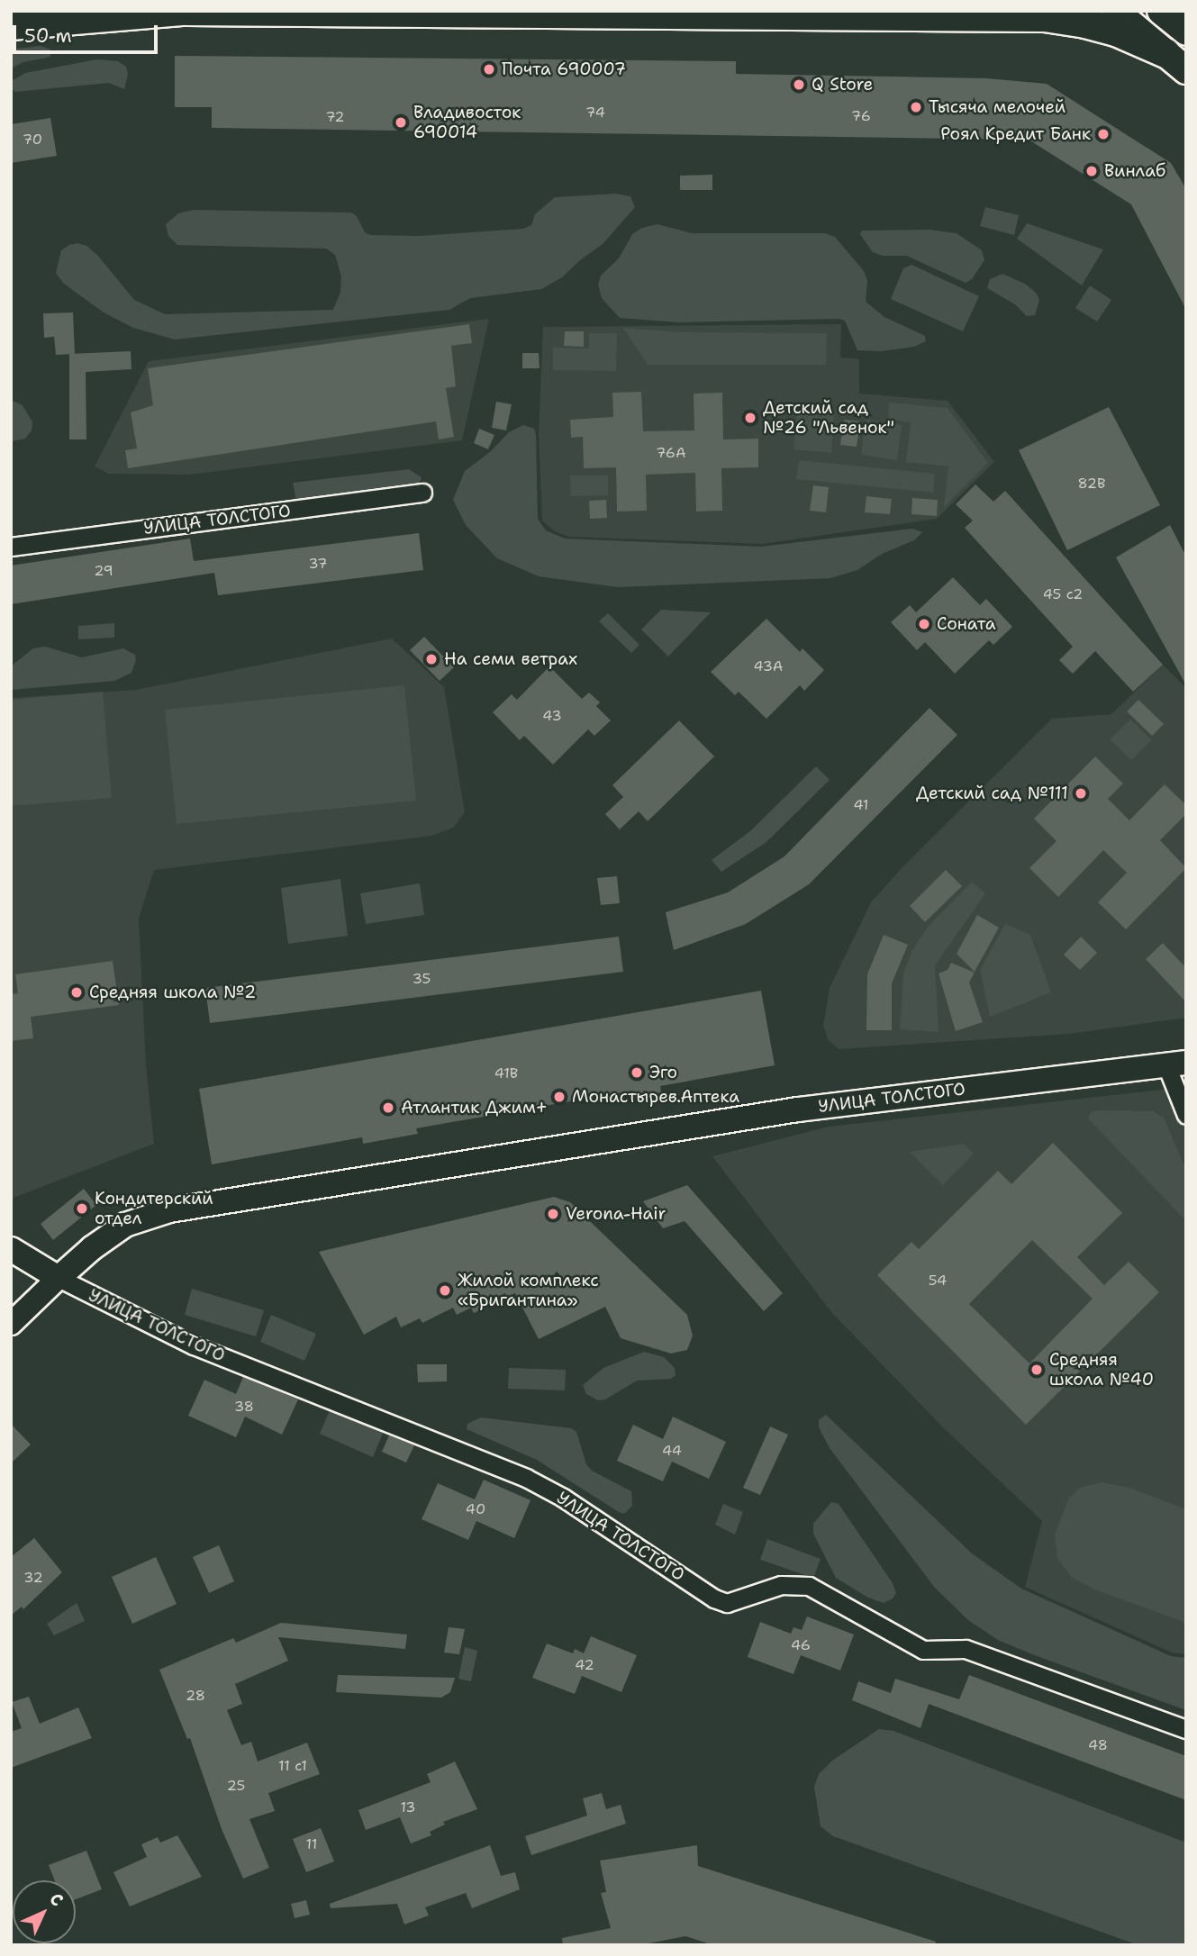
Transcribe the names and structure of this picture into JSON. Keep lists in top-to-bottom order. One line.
{"streets":{"main road":["УЛИЦА ТОЛСТОГО"]},"places":["Почта 690007","Q Store","Тысяча мелочей","Владивосток 690014","Роял Кредит Банк","Винлаб","Детский сад №26 \"Львенок\"","Соната","На семи ветрах","Детский сад №111","Средняя школа №2","Эго","Монастырев.Аптека","Атлантик Джим+","Кондитерский отдел","Verona-Hair","Жилой комплекс «Бригантина»","Средняя школа №40"],"house_numbers":["74","76","72","70","76А","82В","37","29","45 с2","43А","43","41","35","41В","54","38","44","40","32","46","42","28","48","11 с1","25","13","11"],"scale_bar":"50 m","north":"top right"}
